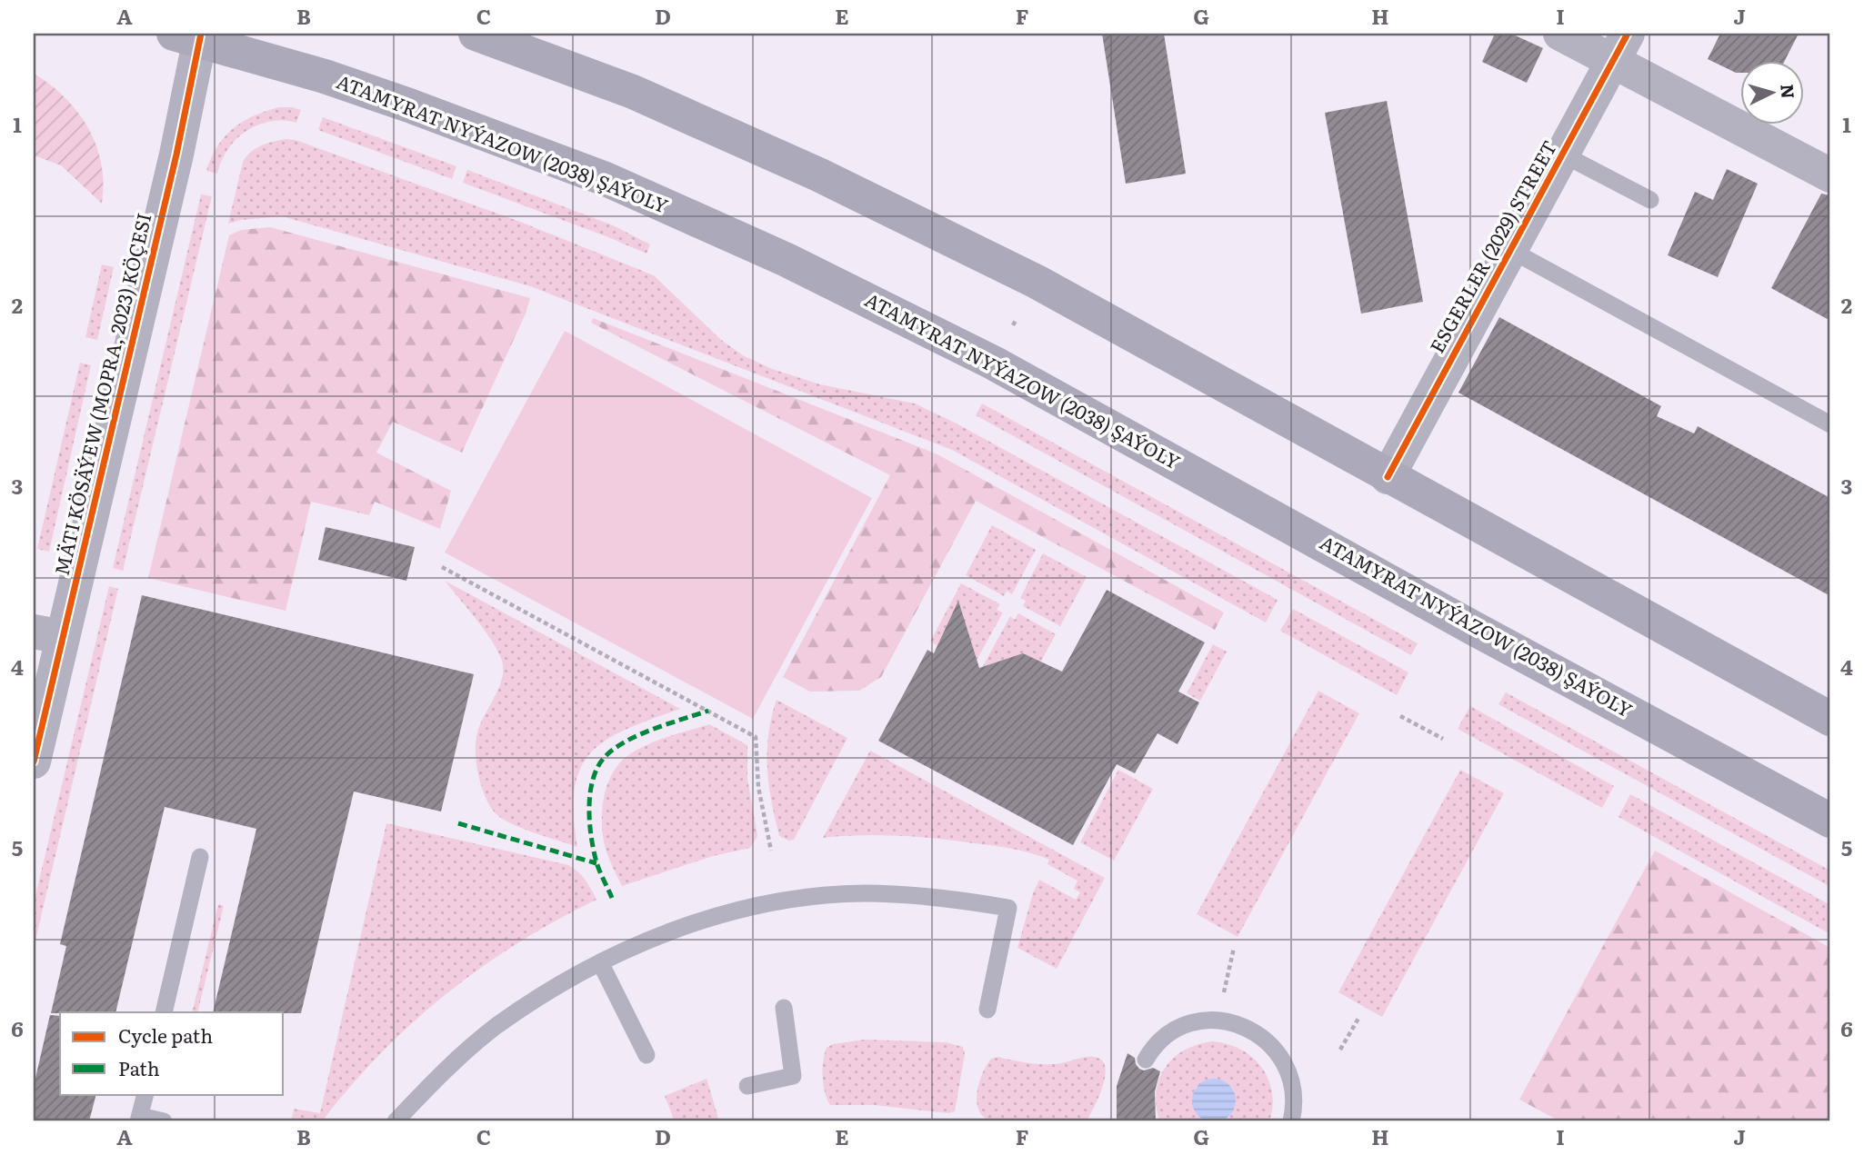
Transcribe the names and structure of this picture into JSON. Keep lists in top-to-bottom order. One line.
{"streets":{"main road":["ATAMYRAT NYÝAZOW (2038) ŞAÝOLY"],"street":["ESGERLER (2029) STREET","MÄTI KÖSÄÝEW (MOPRA, 2023) KÖÇESI"]},"crossings":[["ATAMYRAT NYÝAZOW (2038) ŞAÝOLY","MÄTI KÖSÄÝEW (MOPRA, 2023) KÖÇESI"]],"legend":["Cycle path","Path"],"north":"right","grid":{"columns":["A","B","C","D","E","F","G","H","I","J"],"rows":["1","2","3","4","5","6"]}}
